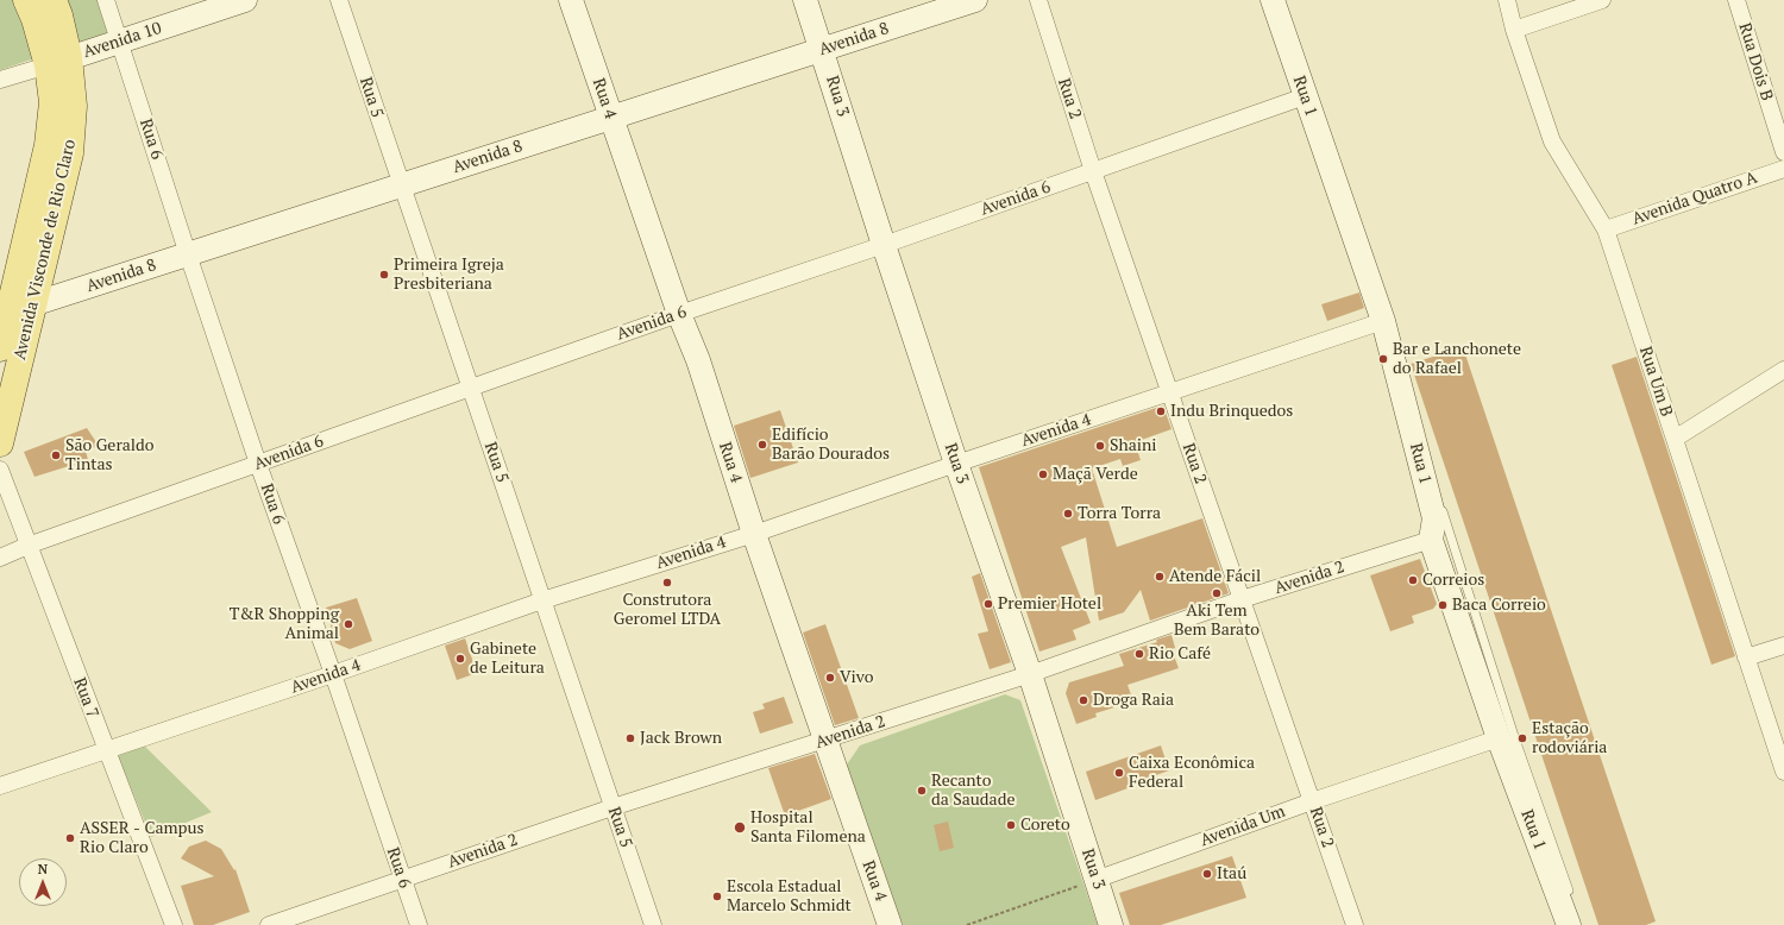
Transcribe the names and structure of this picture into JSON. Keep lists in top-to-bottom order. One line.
{"streets":{"main road":["Avenida 8","Avenida 10","Rua 3","Rua 1","Rua 4","Avenida Visconde de Rio Claro"],"street":["Rua Dois B","Rua 5","Rua 2","Rua 6","Avenida 6","Avenida Quatro A","Rua Um B","Avenida 4","Avenida 2","Rua 7","Avenida Um"]},"crossings":[["Avenida 8","Rua 3"],["Avenida 8","Rua 5"],["Avenida 8","Rua 4"],["Avenida 8","Rua 6"],["Avenida 8","Avenida Visconde de Rio Claro"],["Avenida 10","Rua 6"],["Avenida 10","Avenida Visconde de Rio Claro"],["Rua 3","Avenida 6"],["Rua 3","Avenida 4"],["Rua 3","Avenida 2"],["Rua 3","Avenida Um"],["Rua 1","Avenida 6"],["Rua 1","Avenida 4"],["Rua 1","Avenida 2"],["Rua 1","Avenida Um"],["Rua 5","Avenida 6"],["Rua 5","Avenida 4"],["Rua 5","Avenida 2"],["Rua 4","Avenida 6"],["Rua 4","Avenida 4"],["Rua 4","Avenida 2"],["Rua 2","Avenida 6"],["Rua 2","Avenida 4"],["Rua 2","Avenida 2"],["Rua 2","Avenida Um"],["Rua 6","Avenida 6"],["Rua 6","Avenida 4"],["Rua 6","Avenida 2"],["Avenida 6","Rua 7"],["Avenida Quatro A","Rua Um B"],["Avenida 4","Rua 7"]],"places":["Primeira Igreja Presbiteriana","Bar e Lanchonete do Rafael","Indu Brinquedos","Edifício Barão Dourados","Shaini","São Geraldo Tintas","Maçã Verde","Torra Torra","Atende Fácil","Correios","Construtora Geromel LTDA","Aki Tem Bem Barato","Premier Hotel","Baca Correio","T&R Shopping Animal","Rio Café","Gabinete de Leitura","Vivo","Droga Raia","Jack Brown","Estação rodoviária","Caixa Econômica Federal","Recanto da Saudade","Coreto","Hospital Santa Filomena","ASSER - Campus Rio Claro","Itaú","Escola Estadual Marcelo Schmidt"],"north":"top"}
